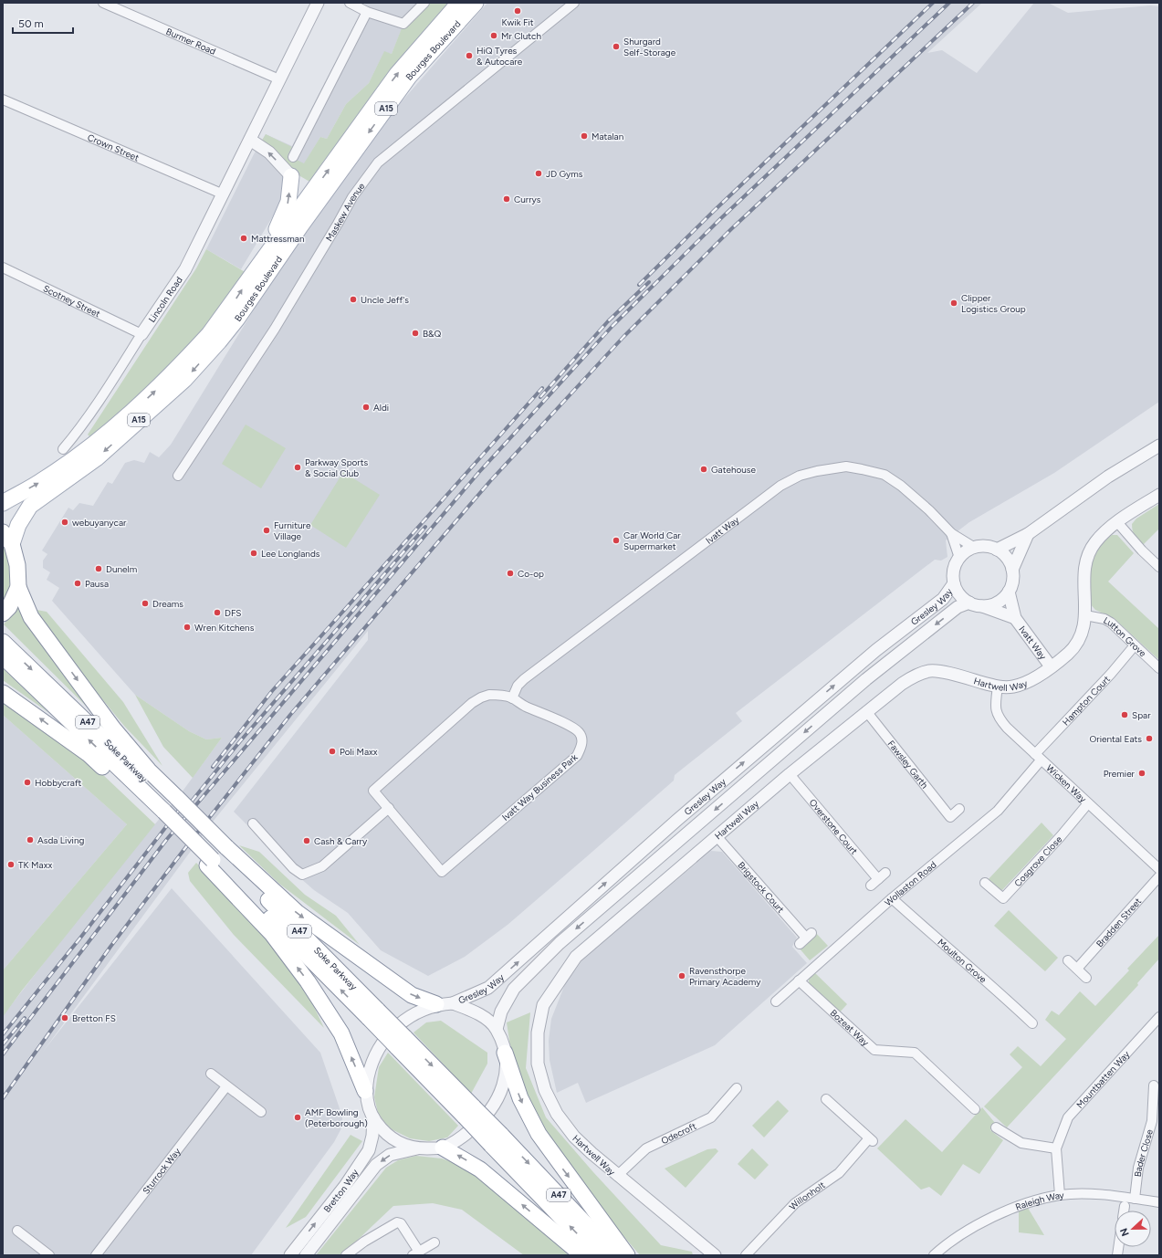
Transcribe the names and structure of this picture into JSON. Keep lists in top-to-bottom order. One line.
{"streets":{"main road":["Bourges Boulevard","A15","A47","Soke Parkway"],"street":["Burmer Road","Crown Street","Maskew Avenue","Lincoln Road","Scotney Street","Ivatt Way","Gresley Way","Lutton Grove","Hartwell Way","Hampton Court","Fawsley Garth","Wicken Way","Ivatt Way Business Park","Overstone Court","Cosgrove Close","Wollaston Road","Brigstock Court","Bradden Street","Moulton Grove","Bozeat Way","Mountbatten Way","Odecroft","Bader Close","Sturrock Way","Bretton Way","Willonholt","Raleigh Way"]},"crossings":[["Burmer Road","Lincoln Road"],["Crown Street","Lincoln Road"],["Lincoln Road","Scotney Street"],["Ivatt Way","Gresley Way"],["Ivatt Way","Hartwell Way"],["Ivatt Way","Ivatt Way Business Park"],["Lutton Grove","Hartwell Way"],["Lutton Grove","Hampton Court"],["Hartwell Way","Fawsley Garth"],["Hartwell Way","Wicken Way"],["Hartwell Way","Overstone Court"],["Hartwell Way","Brigstock Court"],["Hartwell Way","Odecroft"],["Hampton Court","Wicken Way"],["Hampton Court","Wollaston Road"],["Wicken Way","Cosgrove Close"],["Wicken Way","Wollaston Road"],["Wollaston Road","Moulton Grove"],["Wollaston Road","Bozeat Way"],["Mountbatten Way","Raleigh Way"],["Bader Close","Raleigh Way"]],"places":["Kwik Fit","Mr Clutch","Shurgard Self-Storage","HiQ Tyres & Autocare","Matalan","JD Gyms","Currys","Mattressman","Uncle Jeff's","Clipper Logistics Group","B&Q","Aldi","Parkway Sports & Social Club","Gatehouse","webuyanycar","Furniture Village","Car World Car Supermarket","Lee Longlands","Dunelm","Co-op","Pausa","Dreams","DFS","Wren Kitchens","Spar","Oriental Eats","Poli Maxx","Premier","Hobbycraft","Asda Living","Cash & Carry","TK Maxx","Ravensthorpe Primary Academy","Bretton FS","AMF Bowling (Peterborough)"],"scale_bar":"50 m","north":"left"}
